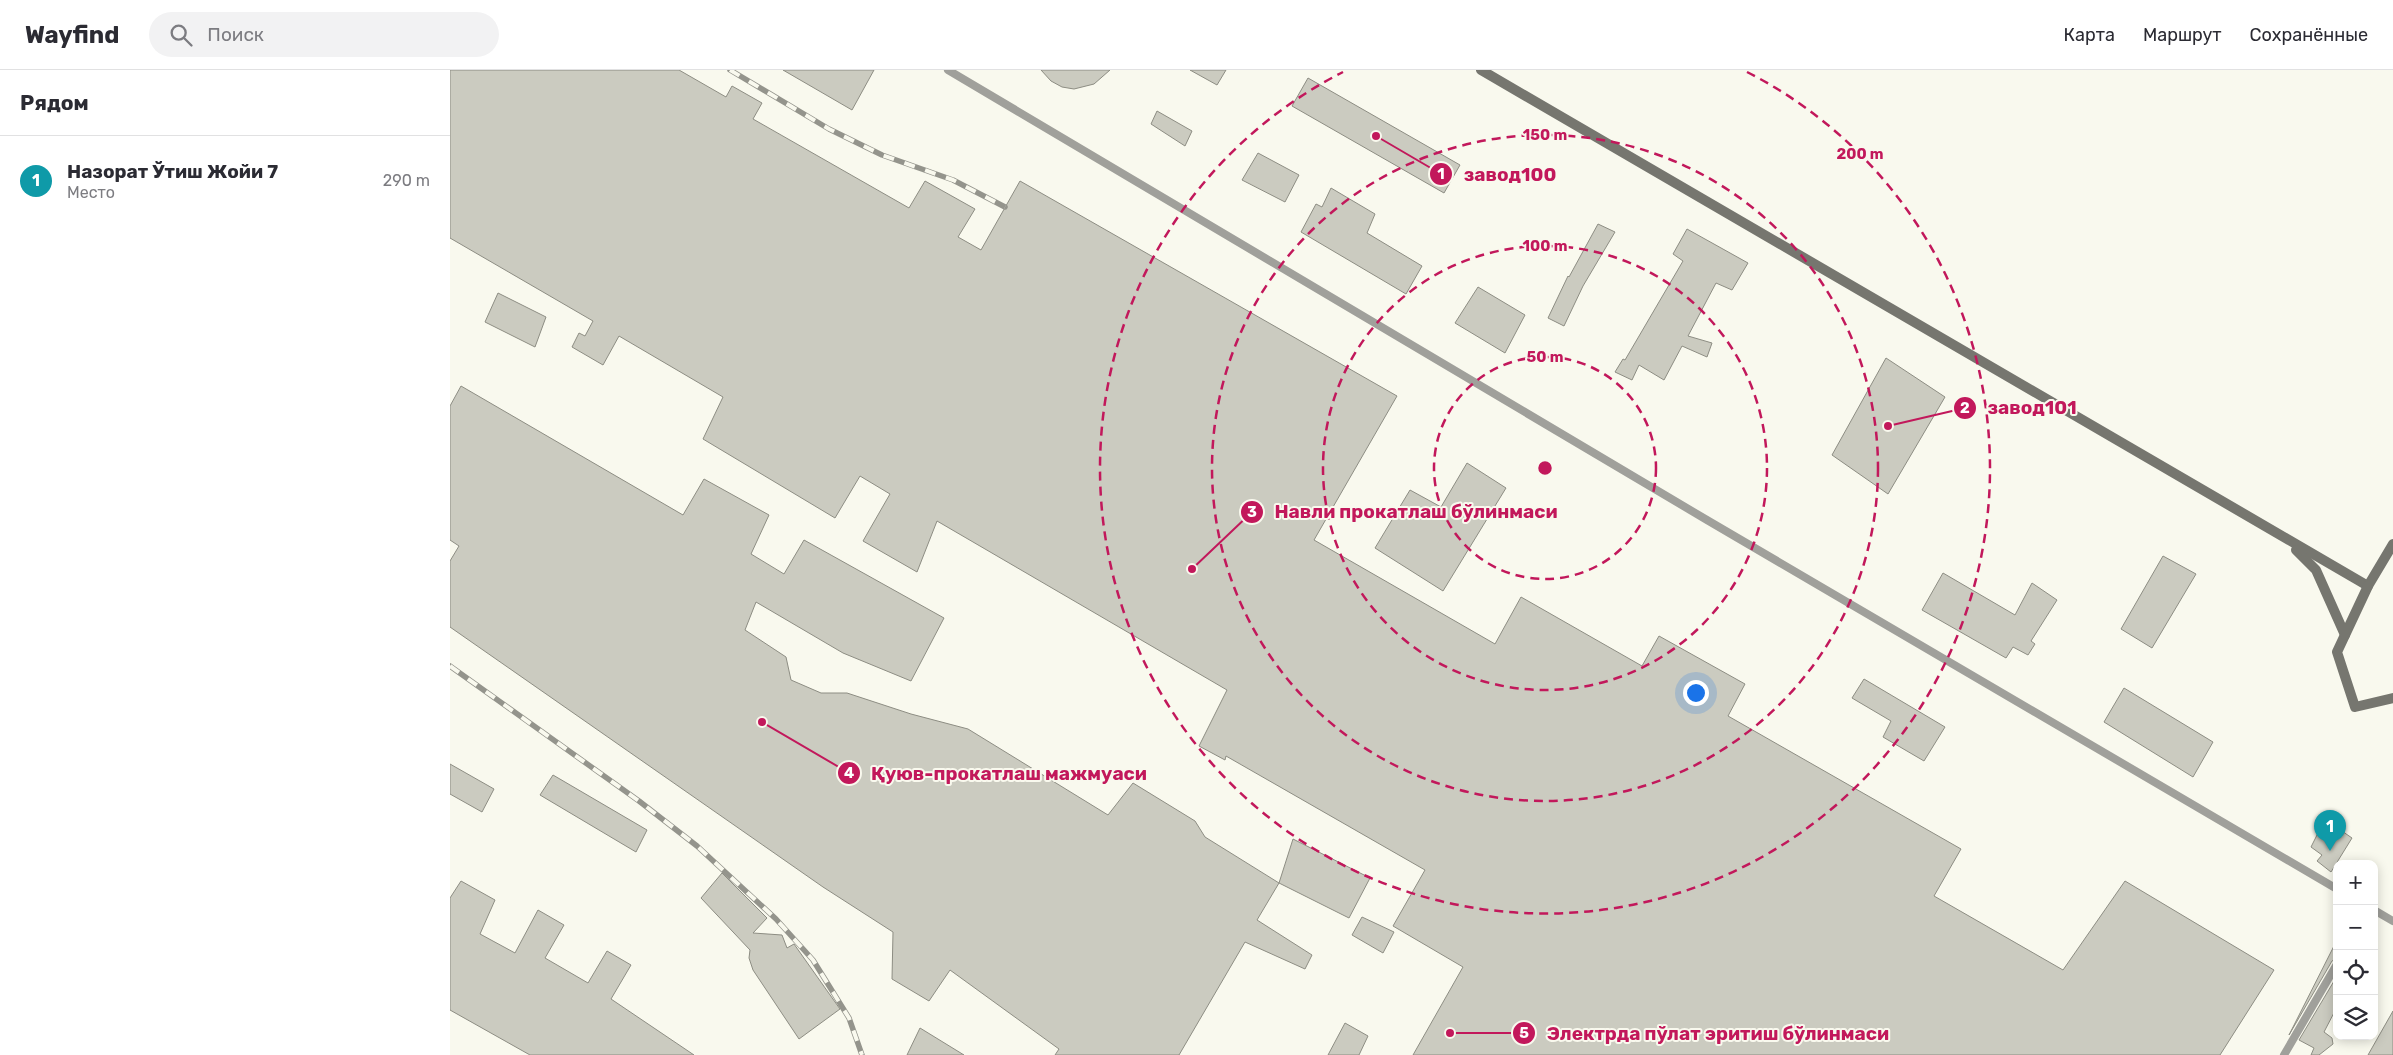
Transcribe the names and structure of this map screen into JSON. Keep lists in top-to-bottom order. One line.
{"places":["завод100","завод101","Навли прокатлаш бўлинмаси","Қуюв-прокатлаш мажмуаси","Электрда пўлат эритиш бўлинмаси"],"page":{"header":"Wayfind","search":"Поиск","nav":["Карта","Маршрут","Сохранённые"],"heading":"Рядом","list":[{"mark":"1","name":"Назорат Ўтиш Жойи 7","note":"Место","value":"290 m"}],"pins":"1","map_buttons":["+","−"]},"rings":["150 m","200 m","100 m","50 m"]}
